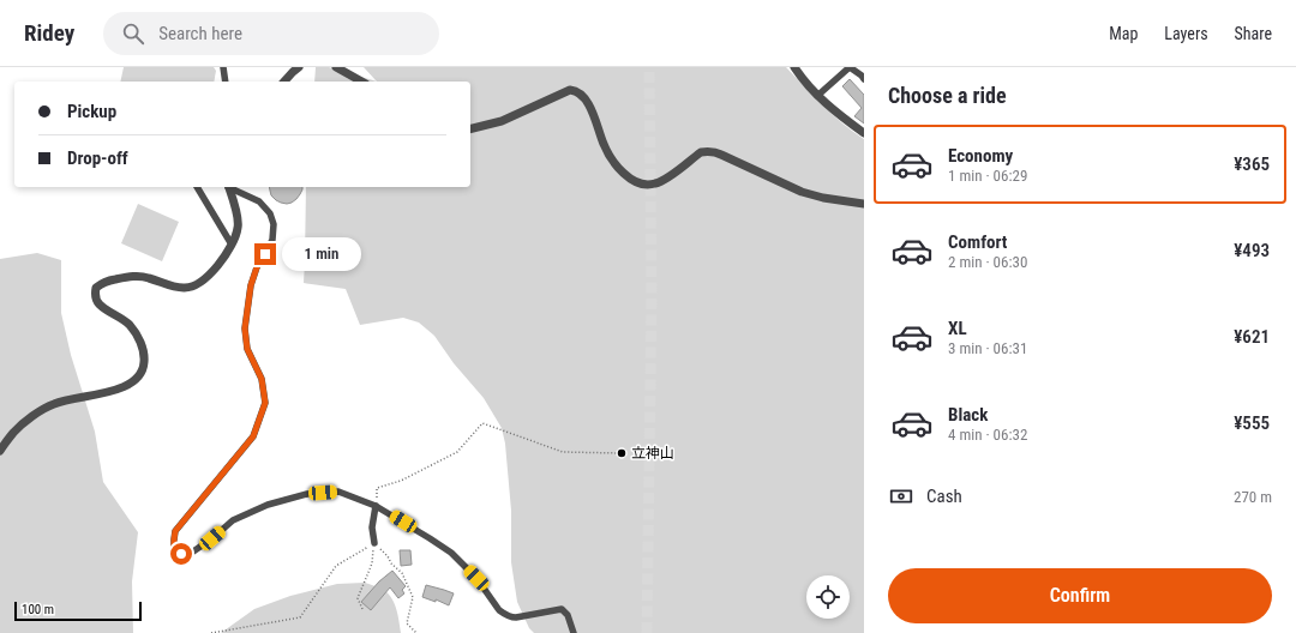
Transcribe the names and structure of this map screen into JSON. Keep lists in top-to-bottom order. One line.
{"places":["立神山"],"scale_bar":"100 m","page":{"header":"Ridey","search":"Search here","nav":["Map","Layers","Share"],"heading":"Choose a ride","banner":["Pickup","Drop-off"],"list":[{"name":"Economy","note":"1 min · 06:29","value":"¥365"},{"name":"Comfort","note":"2 min · 06:30","value":"¥493"},{"name":"XL","note":"3 min · 06:31","value":"¥621"},{"name":"Black","note":"4 min · 06:32","value":"¥555"}],"bubble":"1 min","pay":["Cash","270 m"],"buttons":"Confirm","scale":"100 m"}}
